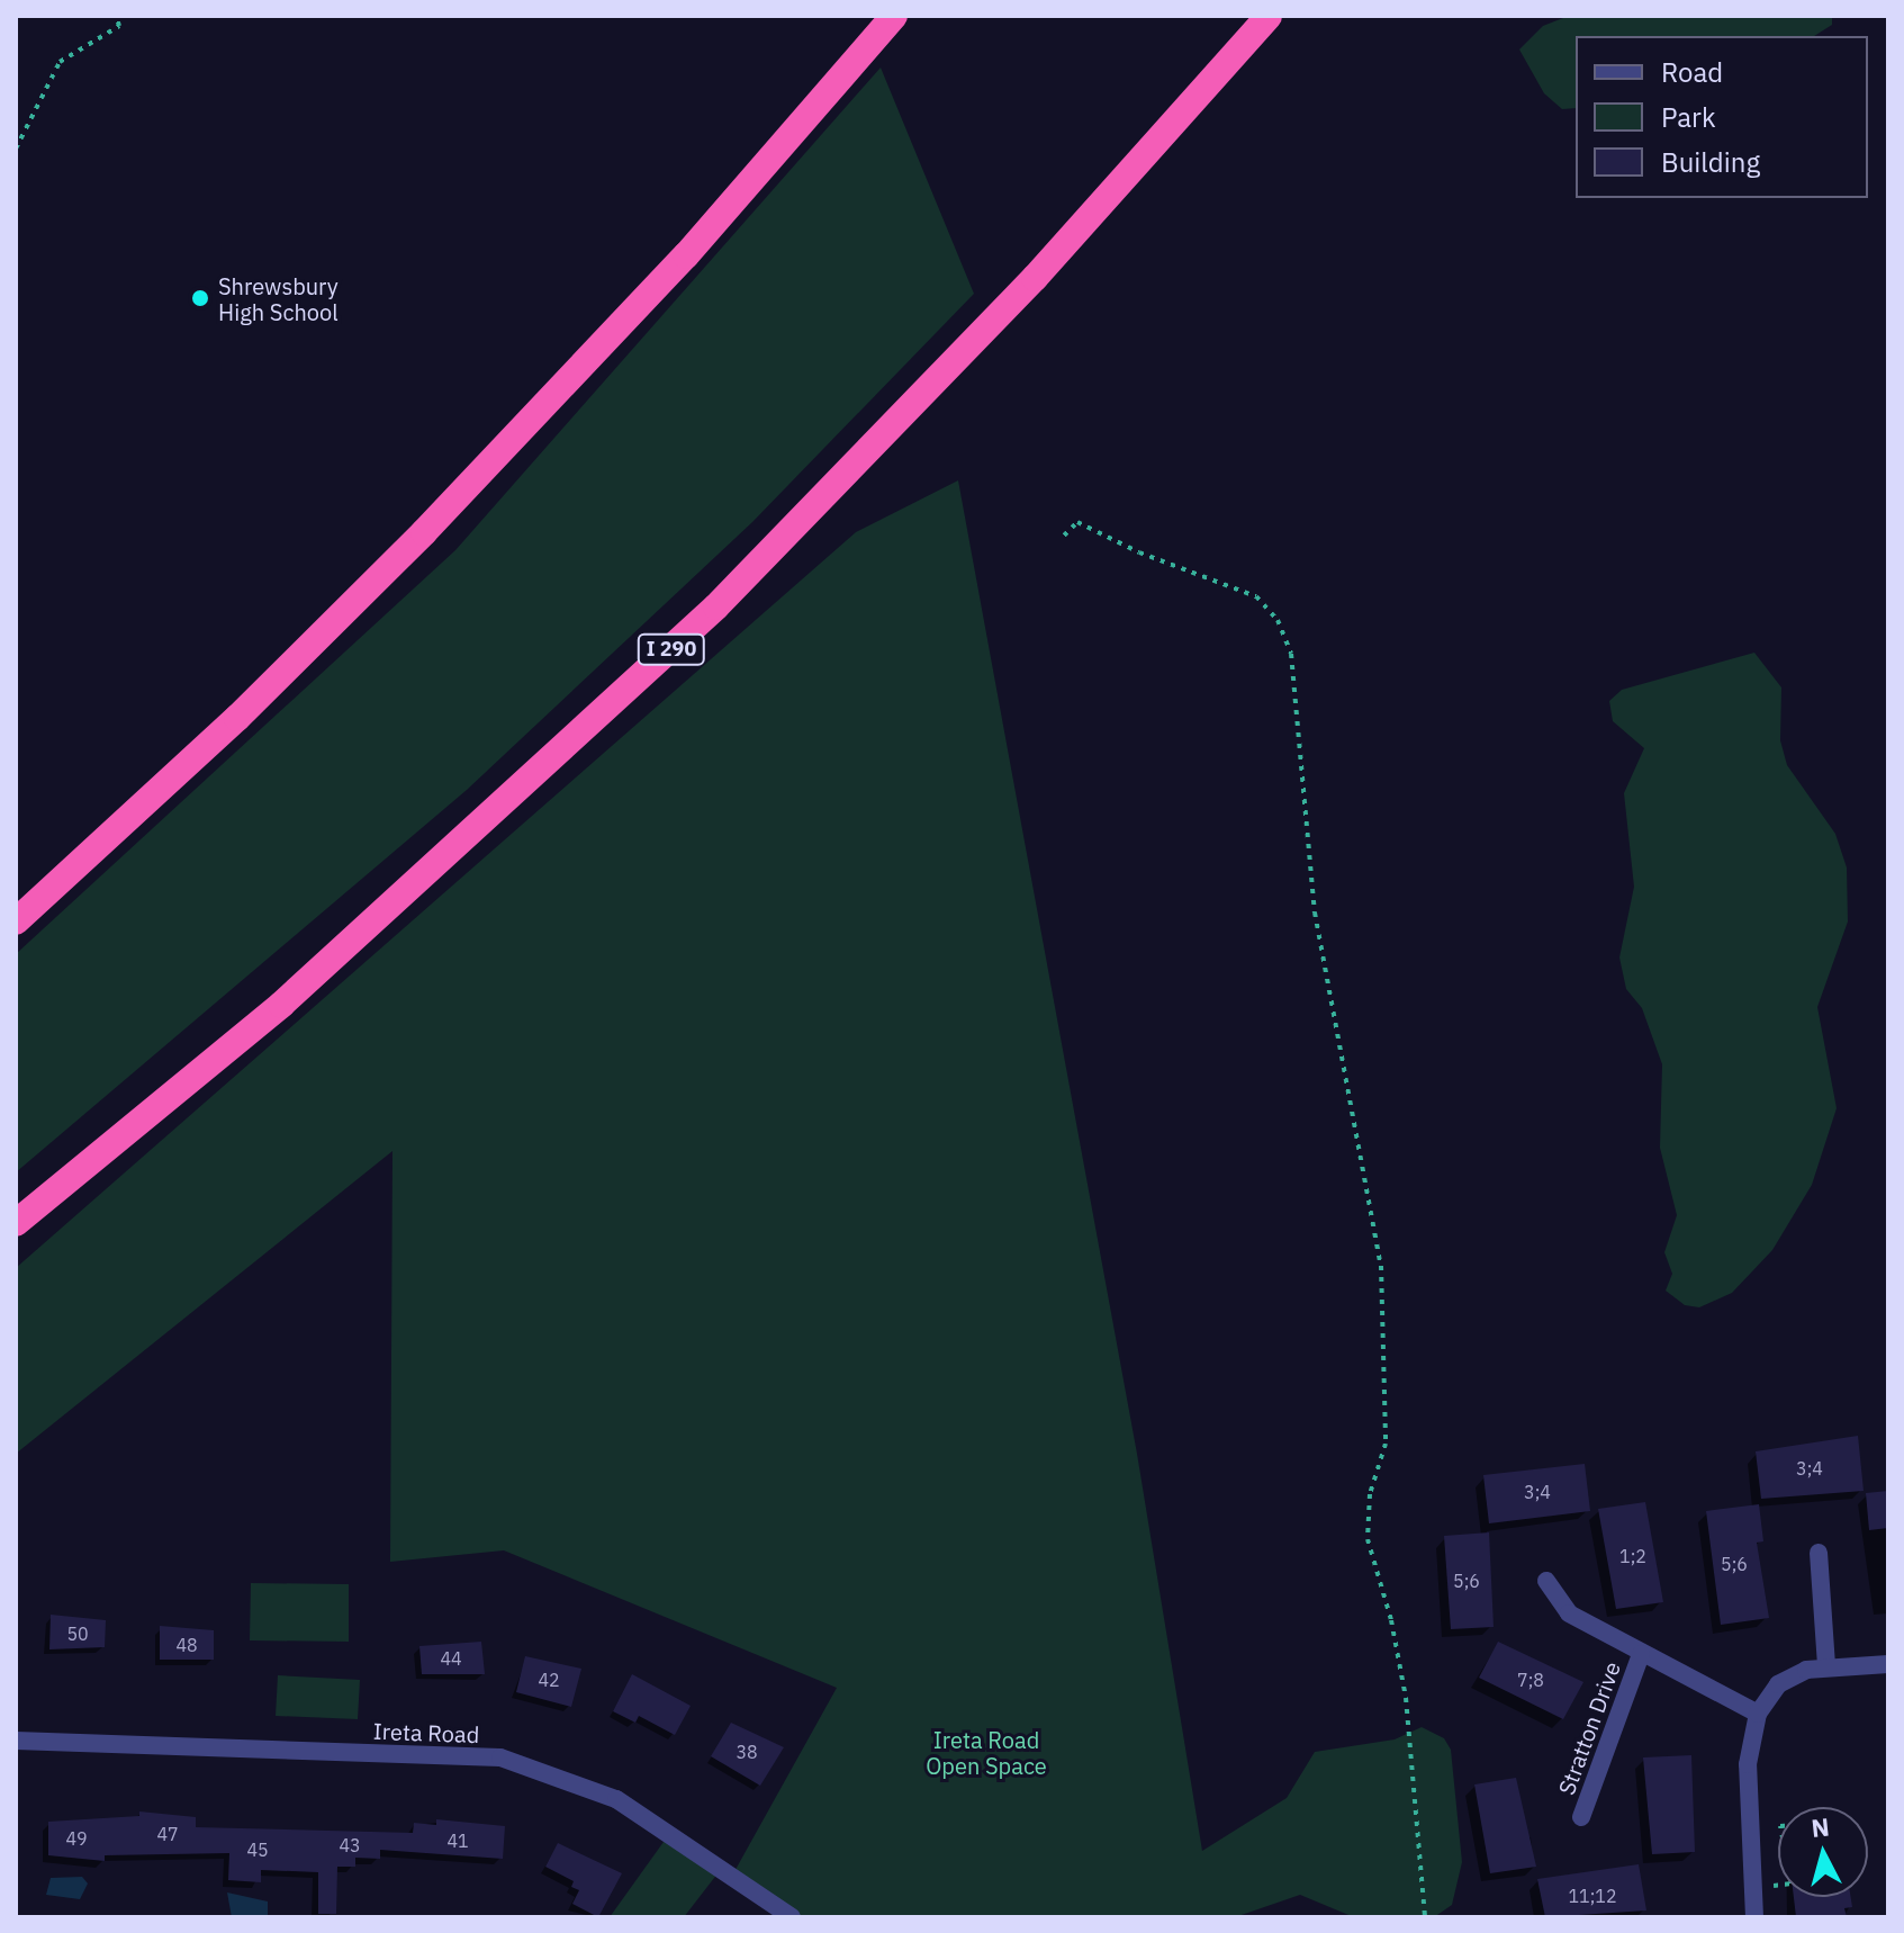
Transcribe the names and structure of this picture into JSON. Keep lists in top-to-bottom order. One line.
{"streets":{"highway":["I 290"],"street":["Stratton Drive","Ireta Road"]},"parks":["Ireta Road Open Space"],"places":["Shrewsbury High School"],"house_numbers":["3;4","3;4","1;2","5;6","5;6","50","48","44","42","7;8","38","47","49","41","43","45","11;12"],"legend":["Road","Park","Building"],"north":"top"}
